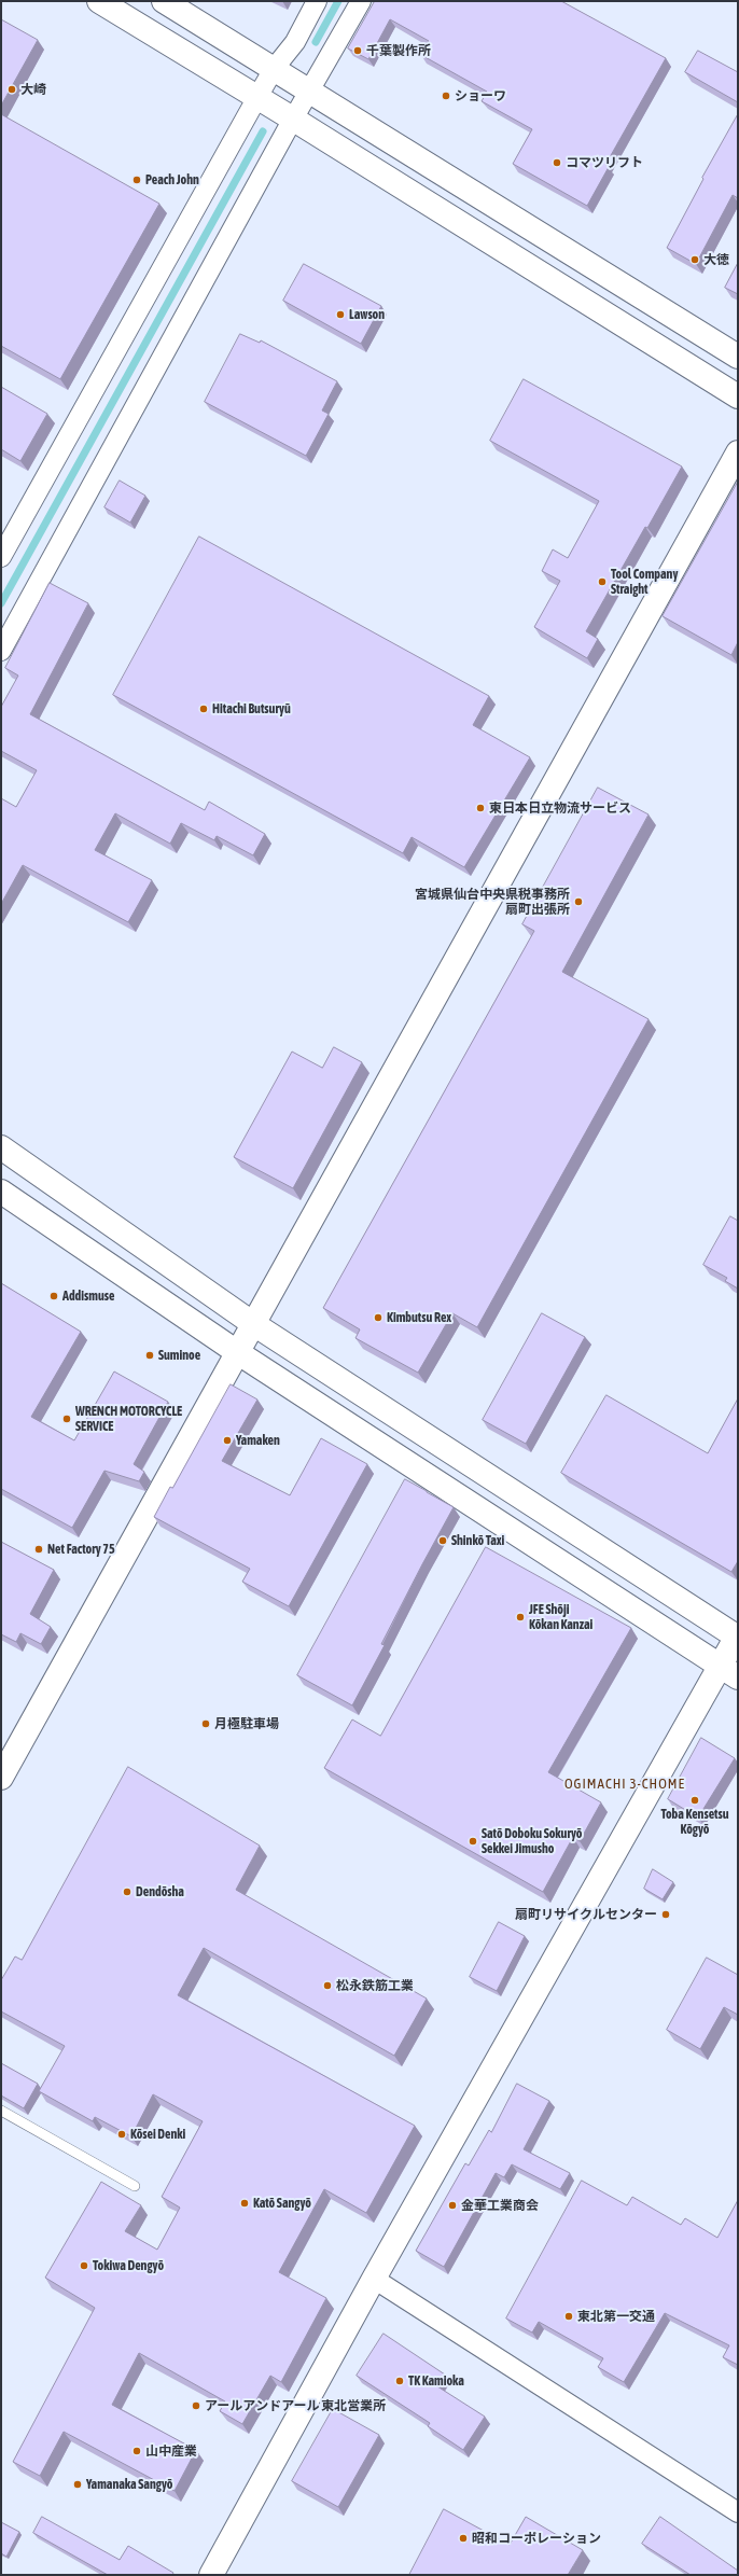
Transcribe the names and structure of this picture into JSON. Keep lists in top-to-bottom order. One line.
{"districts":["OGIMACHI 3-CHOME"],"places":["千葉製作所","大崎","ショーワ","コマツリフト","Peach John","大徳","Lawson","Tool Company Straight","Hitachi Butsuryū","東日本日立物流サービス","宮城県仙台中央県税事務所 扇町出張所","Addismuse","Kimbutsu Rex","Suminoe","WRENCH MOTORCYCLE SERVICE","Yamaken","Shinkō Taxi","Net Factory 75","JFE Shōji Kōkan Kanzai","月極駐車場","Toba Kensetsu Kōgyō","Satō Doboku Sokuryō Sekkei Jimusho","Dendōsha","扇町リサイクルセンター","松永鉄筋工業","Kōsei Denki","Katō Sangyō","金華工業商会","Tokiwa Dengyō","東北第一交通","TK Kamioka","アールアンドアール 東北営業所","山中産業","Yamanaka Sangyō","昭和コーポレーション"]}
